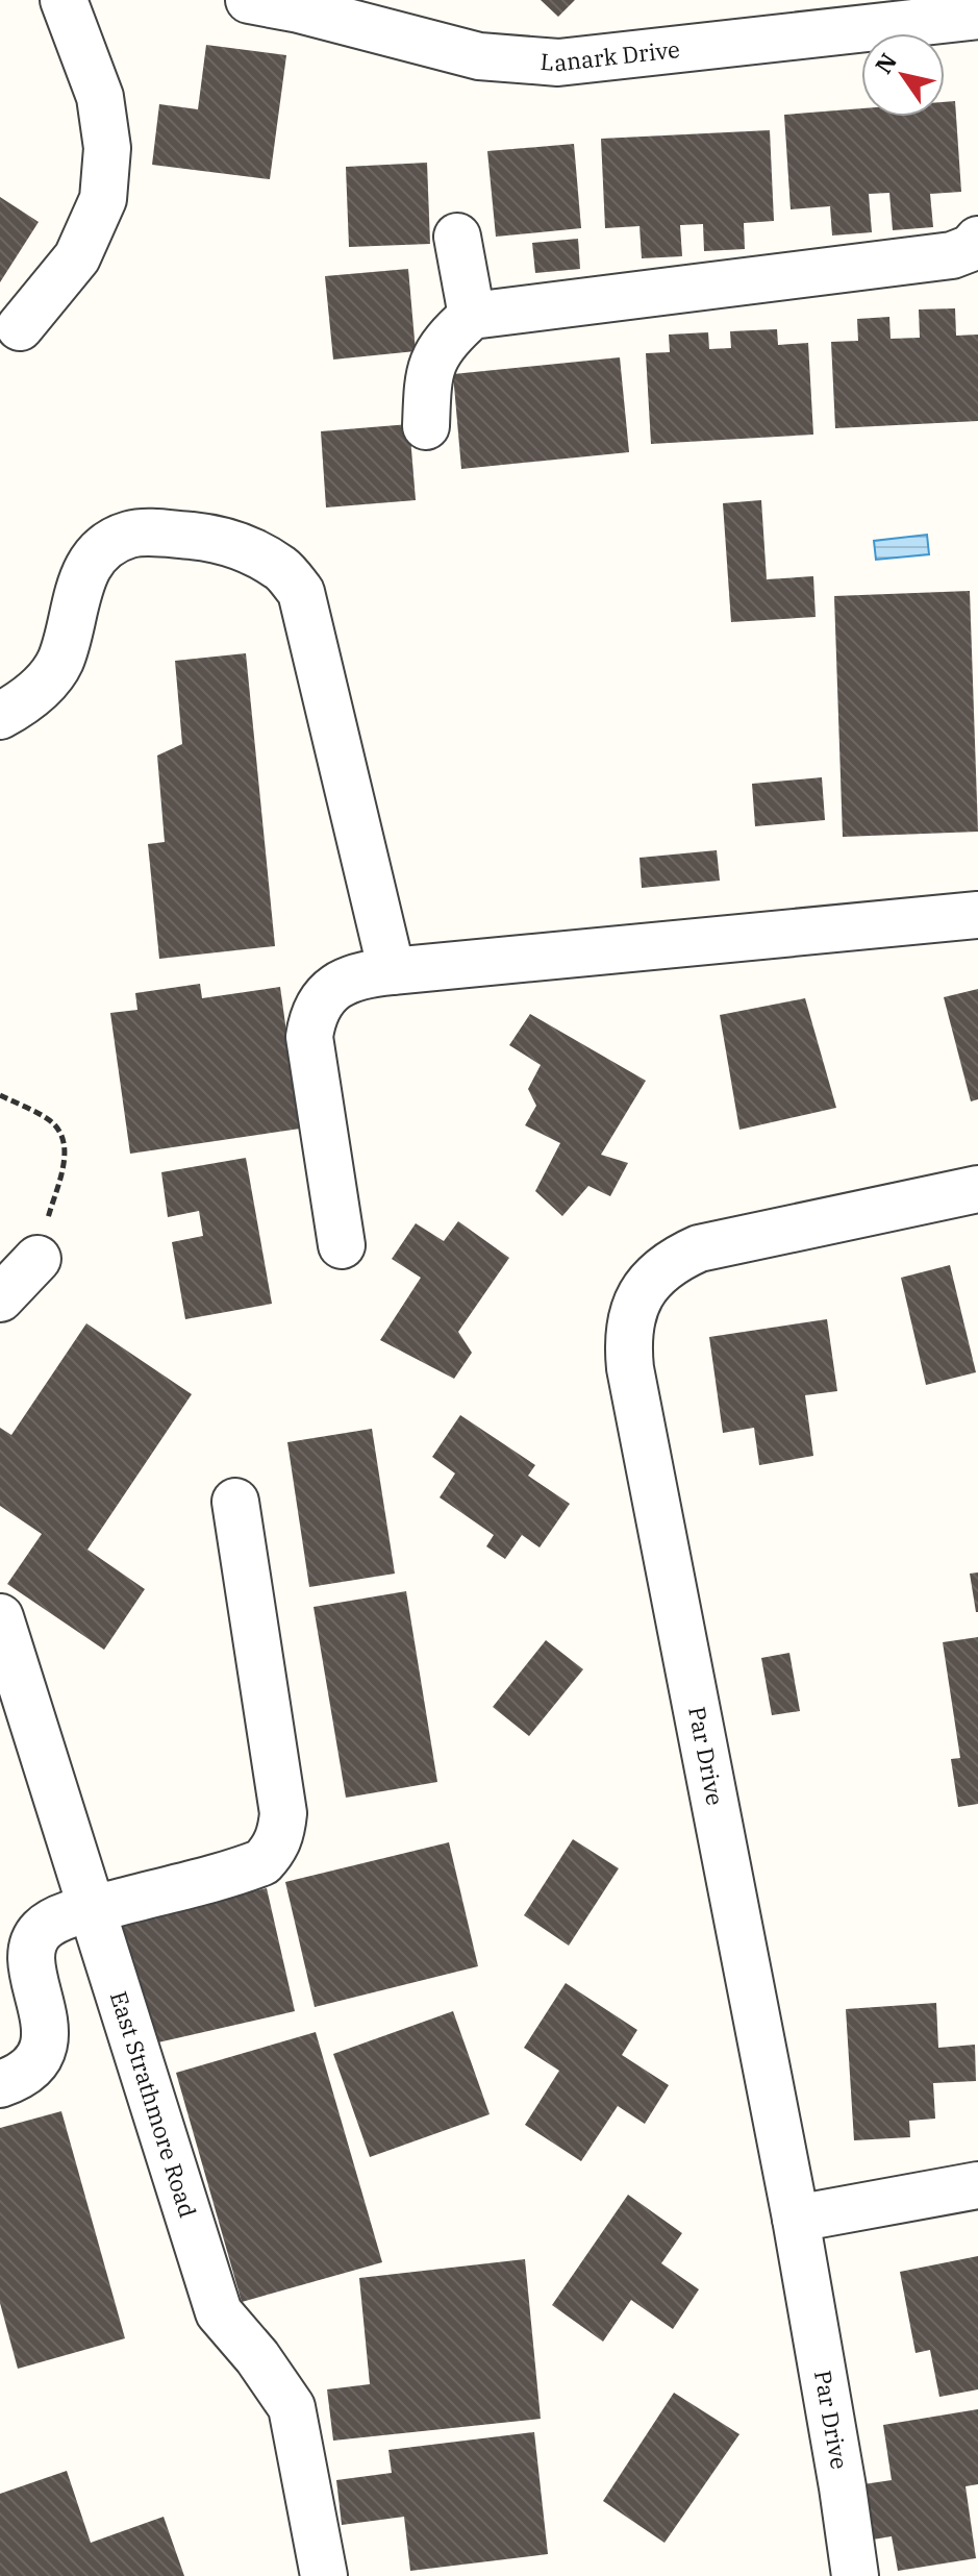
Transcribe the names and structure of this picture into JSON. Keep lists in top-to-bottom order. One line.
{"streets":{"street":["Lanark Drive","Par Drive","East Strathmore Road"]},"north":"top left"}
